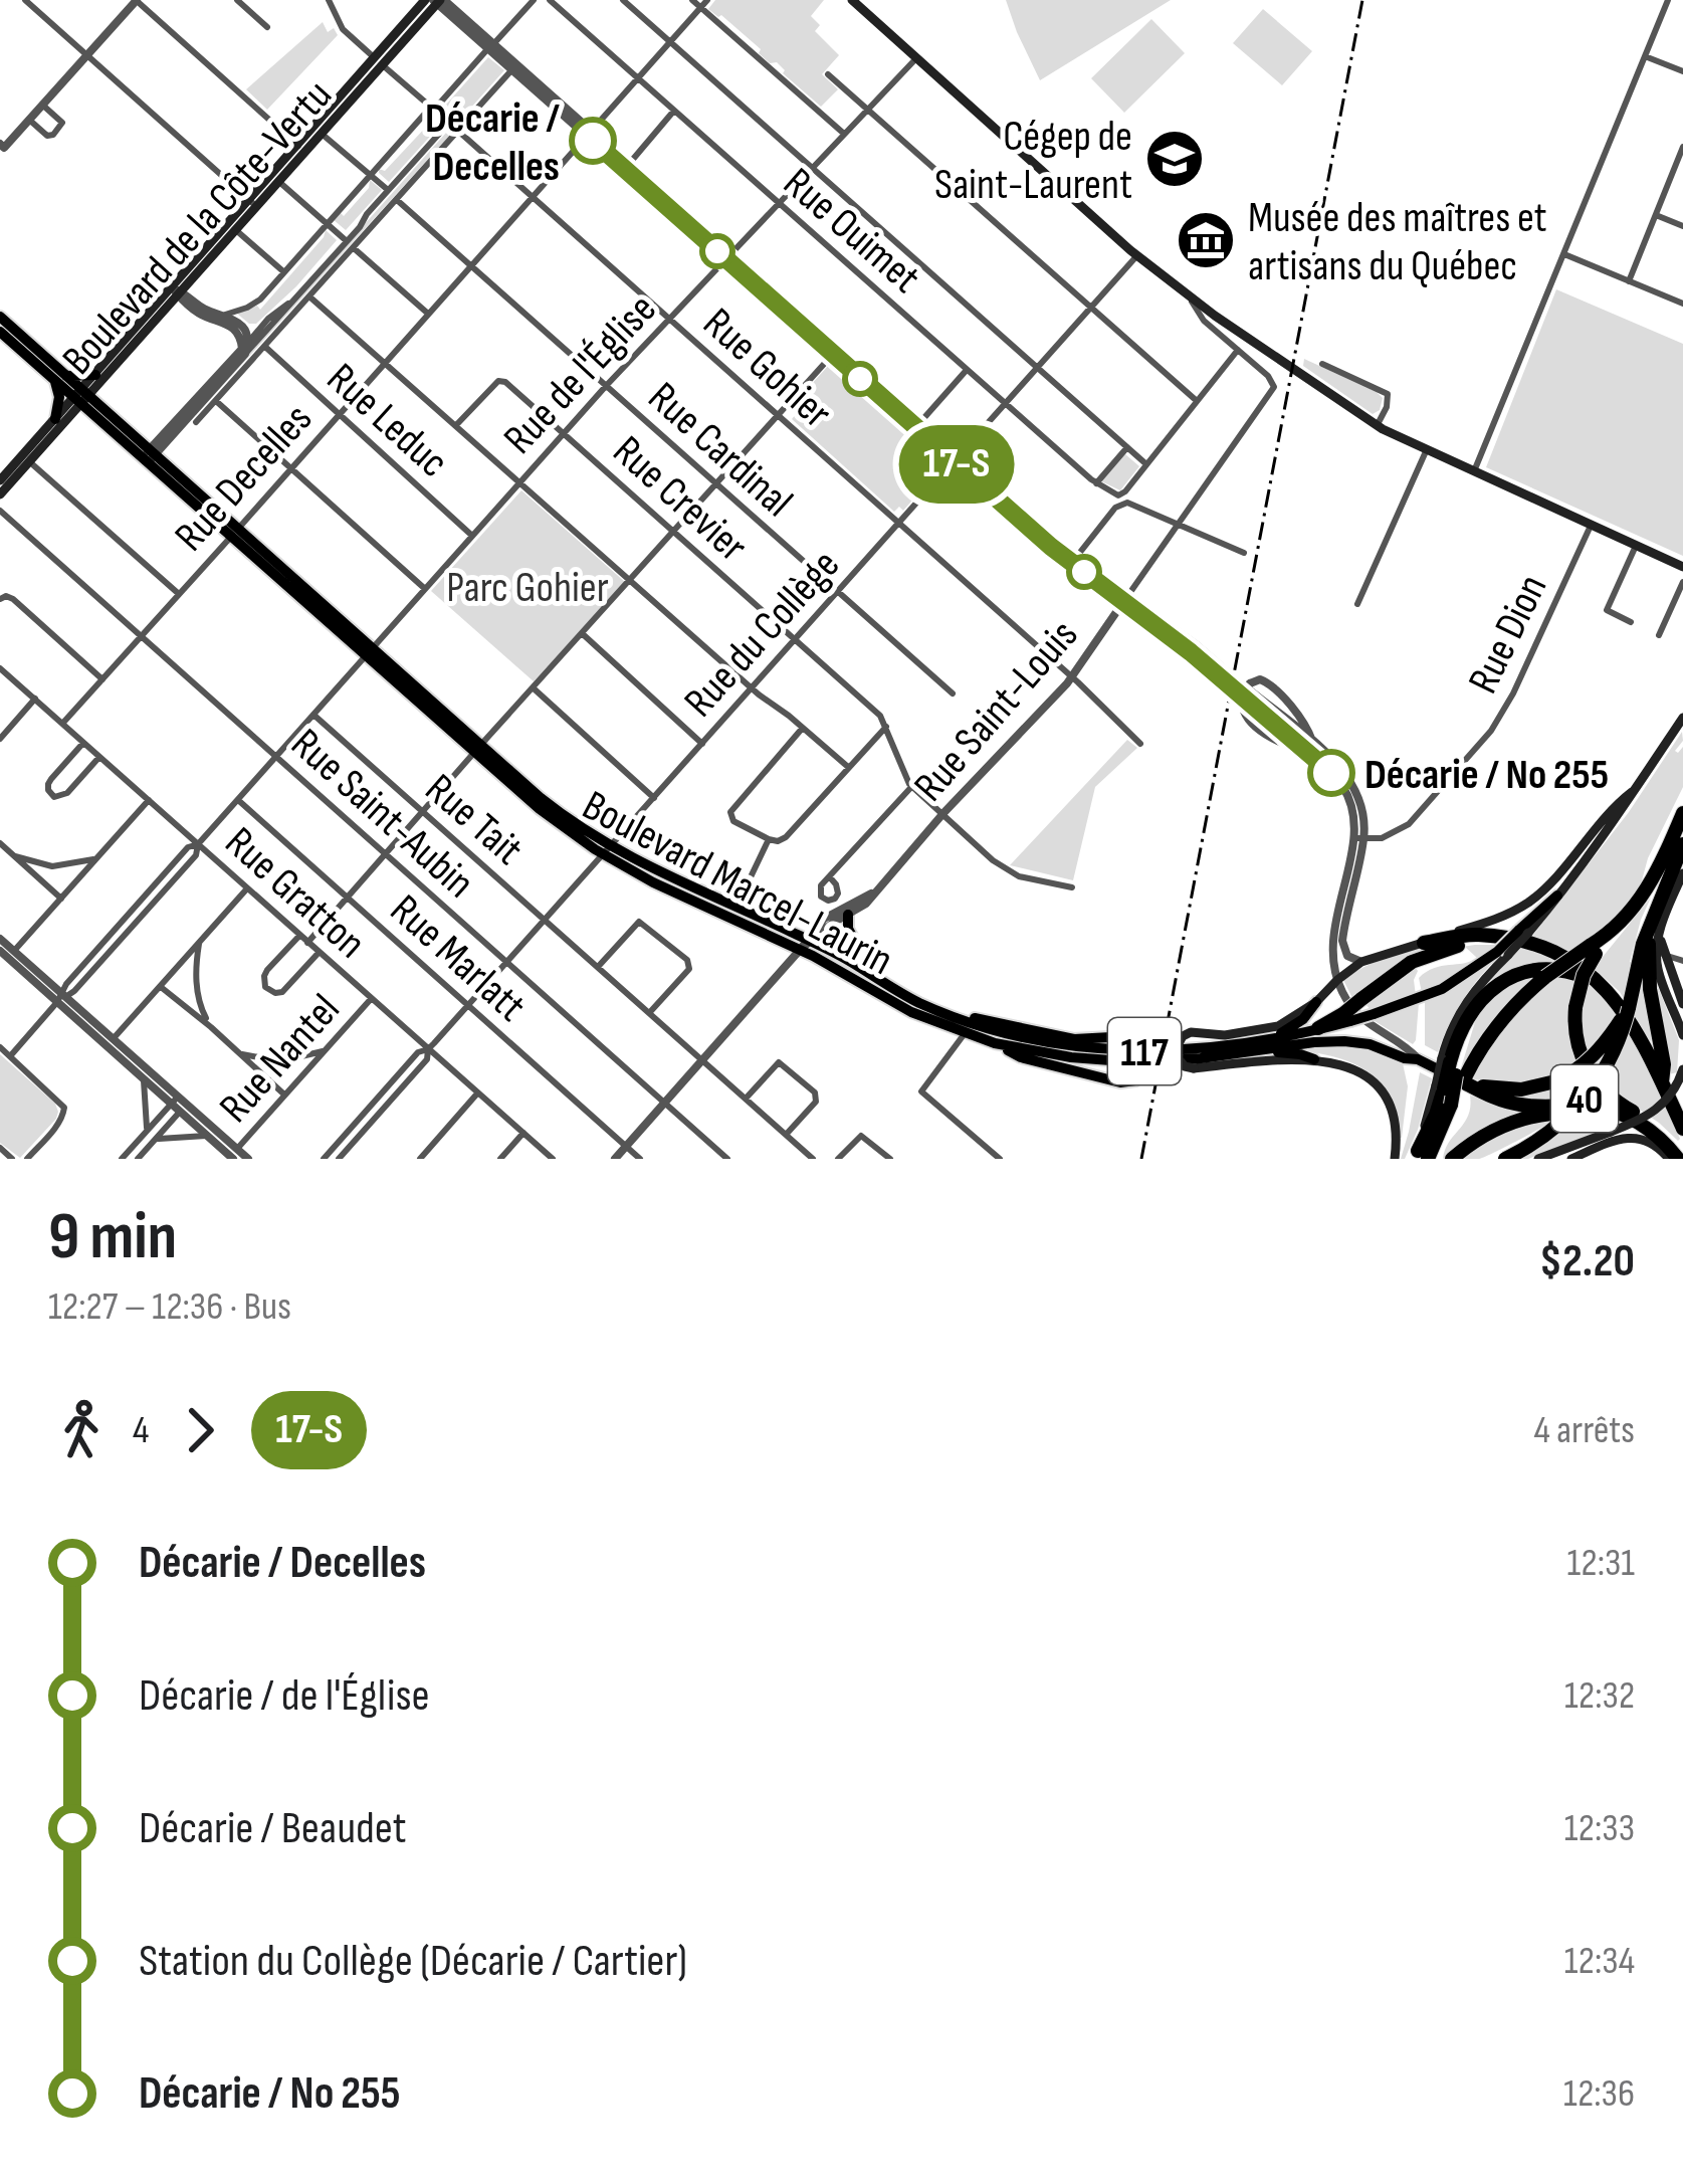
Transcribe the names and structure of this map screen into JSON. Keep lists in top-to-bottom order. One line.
{"streets":{"highway":["40"],"main road":["Boulevard de la Côte-Vertu","Boulevard Marcel-Laurin","117"],"street":["Rue Ouimet","Rue Gohier","Rue de l'Église","Rue Leduc","Rue Cardinal","Rue Decelles","Rue Crevier","Rue du Collège","Rue Dion","Rue Saint-Louis","Rue Saint-Aubin","Rue Tait","Rue Gratton","Rue Marlatt","Rue Nantel"]},"crossings":[["Boulevard de la Côte-Vertu","Boulevard Marcel-Laurin"],["Rue Ouimet","Rue de l'Église"],["Rue Ouimet","Rue Decelles"],["Rue Ouimet","Rue du Collège"],["Rue Ouimet","Rue Saint-Louis"],["Rue Gohier","Rue de l'Église"],["Rue Gohier","Rue Cardinal"],["Rue Gohier","Rue Decelles"],["Rue Gohier","Rue du Collège"],["Rue Gohier","Rue Saint-Louis"],["Rue de l'Église","Rue Leduc"],["Rue de l'Église","Rue Cardinal"],["Rue de l'Église","Rue Crevier"],["Rue de l'Église","Rue Saint-Aubin"],["Rue de l'Église","Rue Tait"],["Rue de l'Église","Boulevard Marcel-Laurin"],["Rue de l'Église","Rue Gratton"],["Rue de l'Église","Rue Marlatt"],["Rue Leduc","Rue Decelles"],["Rue Cardinal","Rue Decelles"],["Rue Cardinal","Rue du Collège"],["Rue Decelles","Rue Saint-Aubin"],["Rue Decelles","Boulevard Marcel-Laurin"],["Rue Decelles","Rue Gratton"],["Rue Crevier","Rue du Collège"],["Rue Crevier","Rue Saint-Louis"],["Rue du Collège","Rue Saint-Aubin"],["Rue du Collège","Rue Tait"],["Rue du Collège","Boulevard Marcel-Laurin"],["Rue du Collège","Rue Gratton"],["Rue du Collège","Rue Marlatt"],["Rue Saint-Louis","Rue Saint-Aubin"],["Rue Saint-Louis","Rue Tait"],["Rue Saint-Louis","Boulevard Marcel-Laurin"],["Rue Saint-Louis","Rue Marlatt"],["Rue Gratton","Rue Nantel"]],"parks":["Parc Gohier"],"places":{"other":["Décarie / Decelles","Décarie / No 255"],"school or university":["Cégep de Saint-Laurent"],"museum":["Musée des maîtres et artisans du Québec"]},"lines":["bus line 17-S"],"page":{"on_map":"17-S","heading":["9 min","12:27 – 12:36 · Bus","$2.20"],"legs":["4","17-S","4 arrêts"],"list":[{"name":"Décarie / Decelles","value":"12:31"},{"name":"Décarie / de l'Église","value":"12:32"},{"name":"Décarie / Beaudet","value":"12:33"},{"name":"Station du Collège (Décarie / Cartier)","value":"12:34"},{"name":"Décarie / No 255","value":"12:36"}]}}
